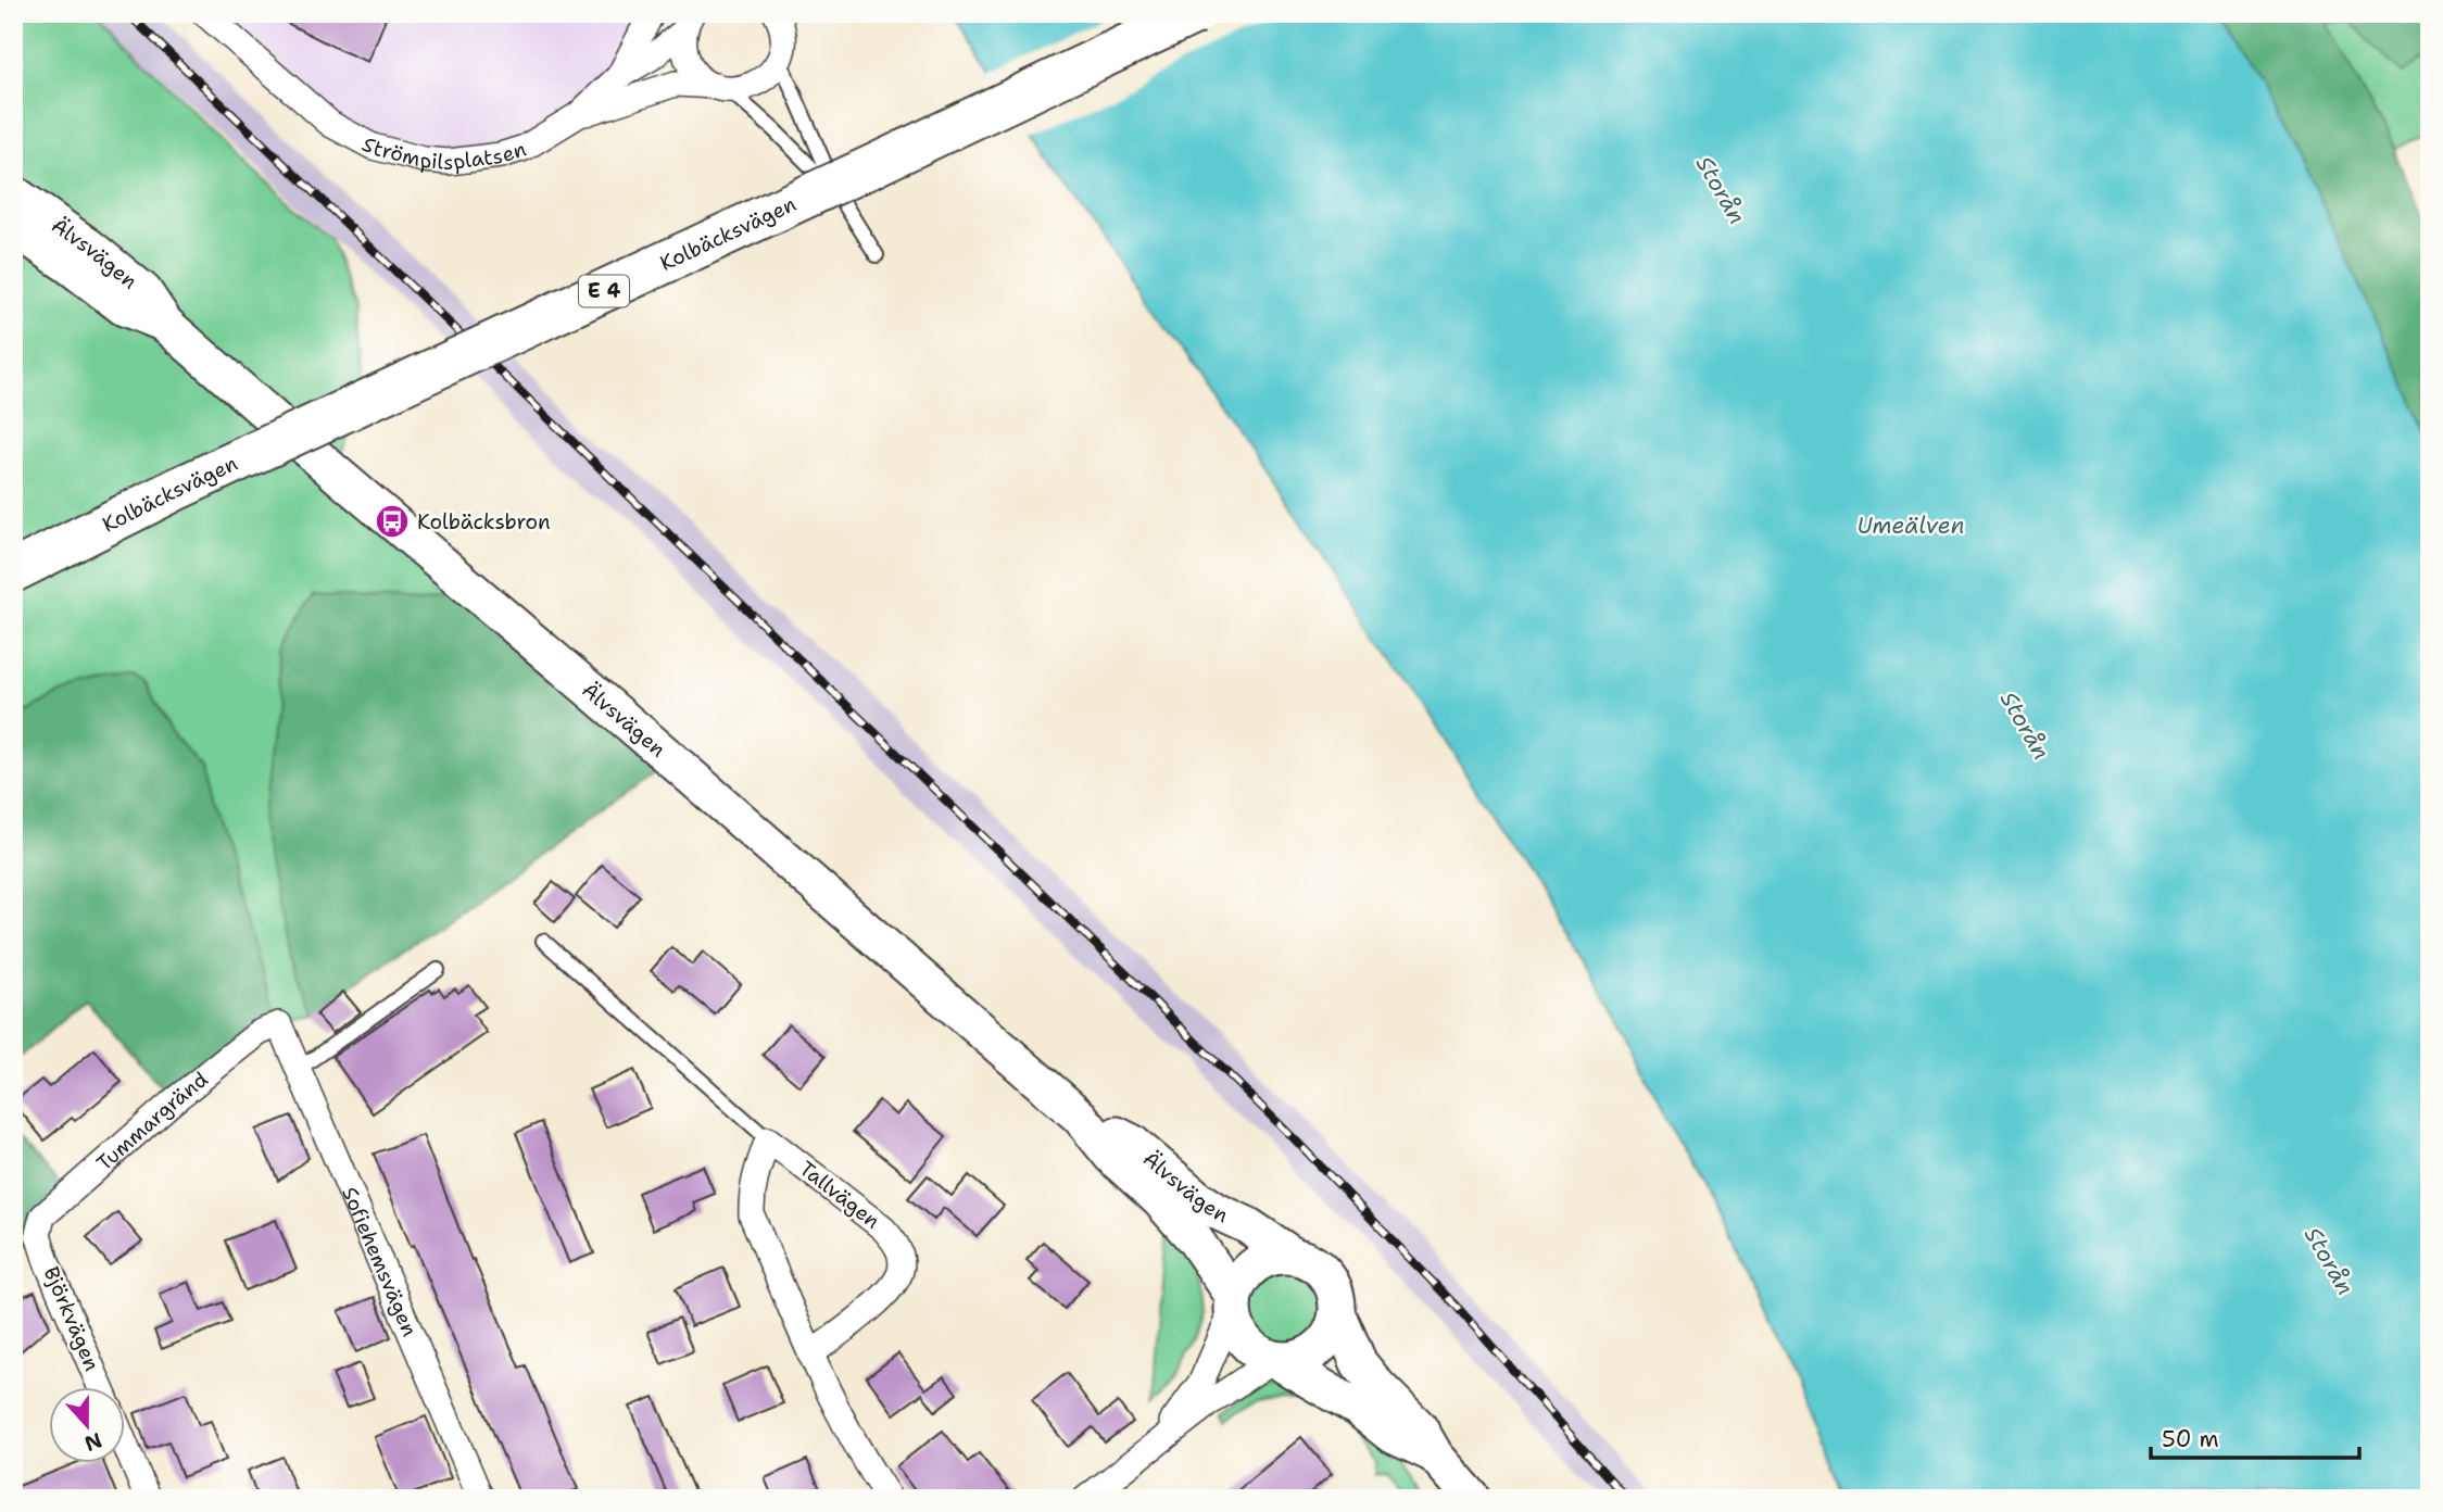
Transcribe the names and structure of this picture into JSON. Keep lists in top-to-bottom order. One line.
{"streets":{"highway":["Kolbäcksvägen","E 4"],"main road":["Älvsvägen"],"street":["Strömpilsplatsen","Tummargränd","Tallvägen","Sofiehemsvägen","Björkvägen"]},"crossings":[["Tummargränd","Sofiehemsvägen"],["Tummargränd","Björkvägen"]],"water":["Storån","Umeälven"],"places":{"bus stop":["Kolbäcksbron"]},"scale_bar":"50 m","north":"bottom"}
